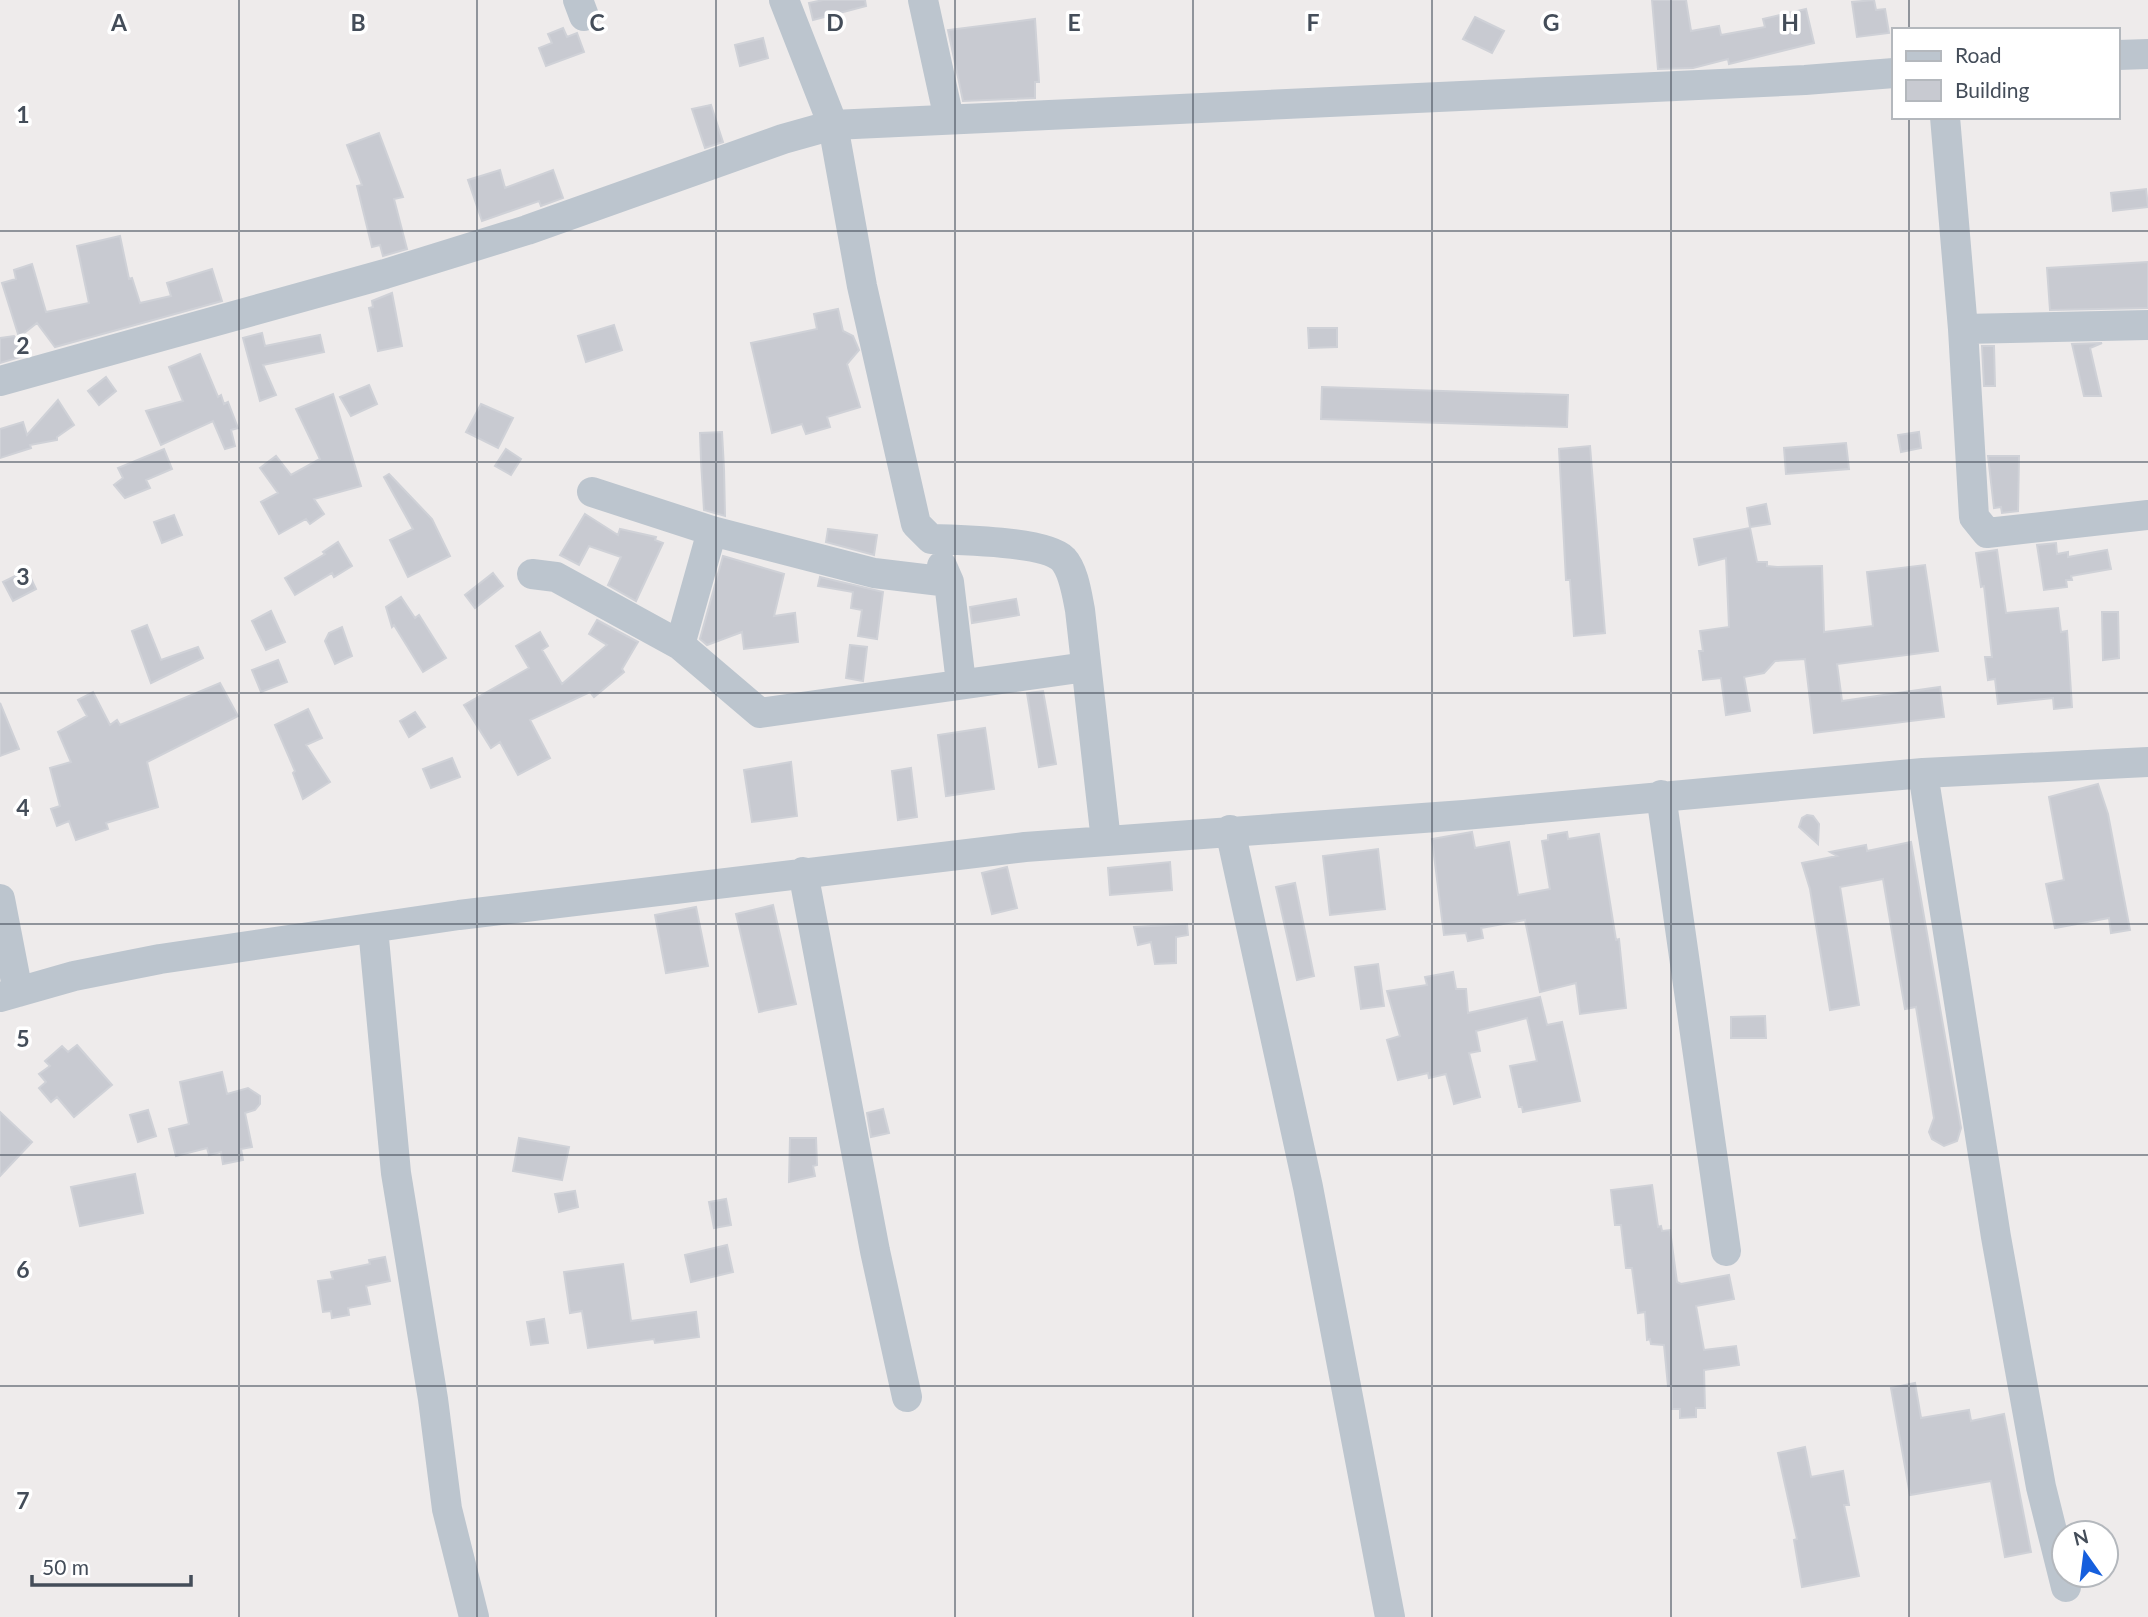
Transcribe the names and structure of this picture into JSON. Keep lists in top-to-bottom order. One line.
{"legend":["Road","Building"],"scale_bar":"50 m","north":"top","grid":{"columns":["A","B","C","D","E","F","G","H"],"rows":["1","2","3","4","5","6","7"]}}
